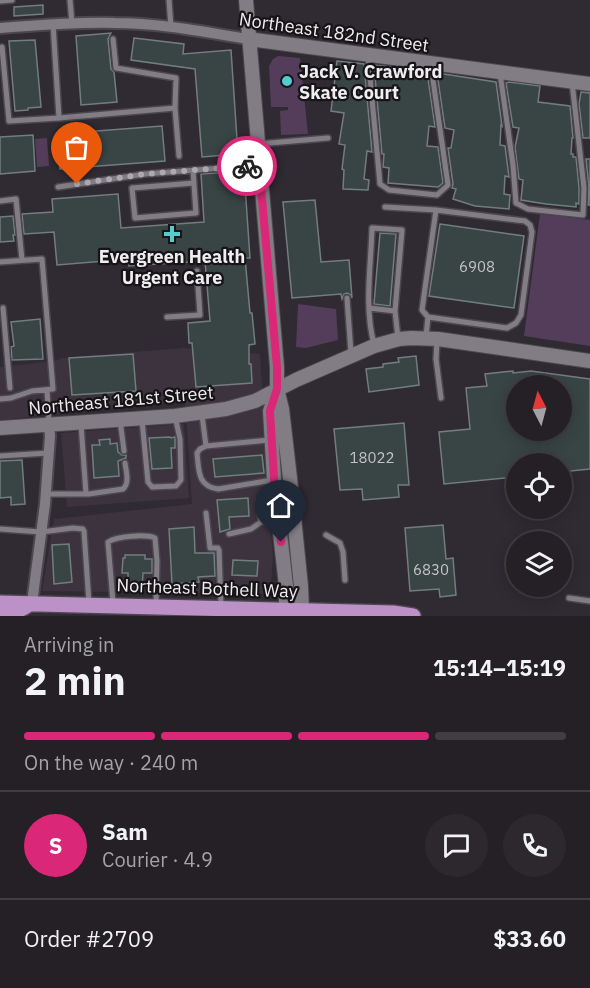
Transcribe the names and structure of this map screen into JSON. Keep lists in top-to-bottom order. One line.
{"streets":{"main road":["Northeast Bothell Way"],"street":["Northeast 182nd Street","Northeast 181st Street"]},"places":{"other":["Jack V. Crawford Skate Court"],"health":["Evergreen Health Urgent Care"]},"house_numbers":["6908","18022","6830"],"north":"top","page":{"heading":["2 min","Arriving in","15:14–15:19"],"panel":["Sam","Courier · 4.9","Order #2709","$33.60"],"bar":"On the way · 240 m","round":"S"}}
